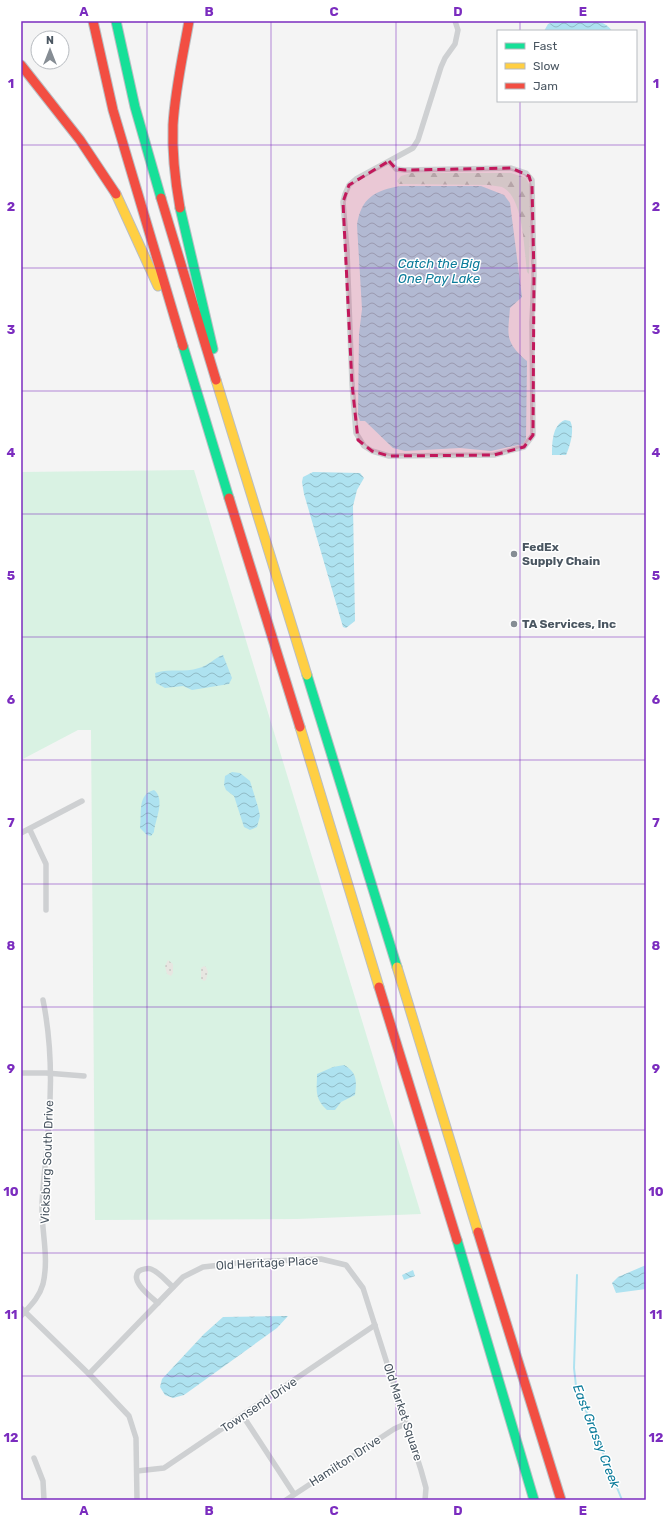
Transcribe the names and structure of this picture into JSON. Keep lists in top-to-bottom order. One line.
{"streets":{"street":["Vicksburg South Drive","Old Heritage Place","Townsend Drive","Old Market Square","Hamilton Drive"]},"crossings":[["Old Heritage Place","Townsend Drive"],["Old Heritage Place","Old Market Square"],["Townsend Drive","Old Market Square"],["Old Market Square","Hamilton Drive"]],"water":["Catch the Big One Pay Lake","East Grassy Creek"],"places":["FedEx Supply Chain","TA Services, Inc"],"legend":["Fast","Slow","Jam"],"north":"top","grid":{"columns":["A","B","C","D","E"],"rows":["1","2","3","4","5","6","7","8","9","10","11","12"]}}
